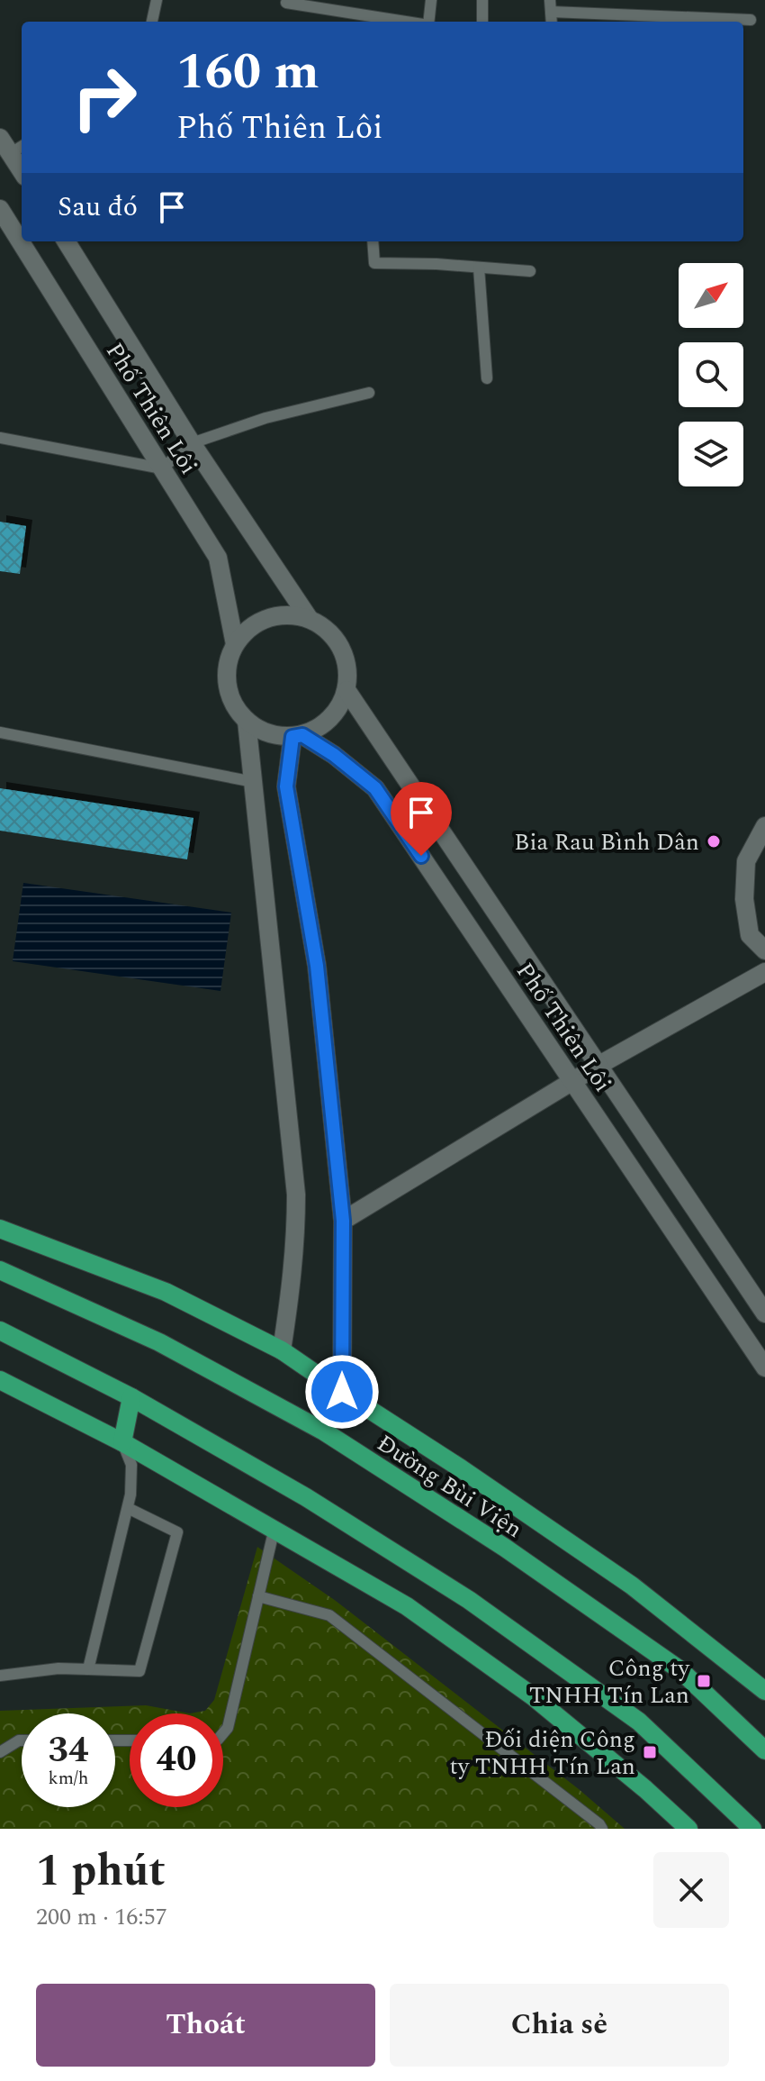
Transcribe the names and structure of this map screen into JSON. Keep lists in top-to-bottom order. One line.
{"streets":{"main road":["Phố Thiên Lôi","Đường Bùi Viện"]},"places":{"other":["Bia Rau Bình Dân"],"transit":["Công ty TNHH Tín Lan","Đối diện Công ty TNHH Tín Lan"]},"north":"top right","page":{"turn":["160 m","Phố Thiên Lôi"],"then":"Sau đó","speed":"34 km/h","limit":"40","heading":["1 phút","200 m · 16:57"],"buttons":["Thoát","Chia sẻ"]}}
